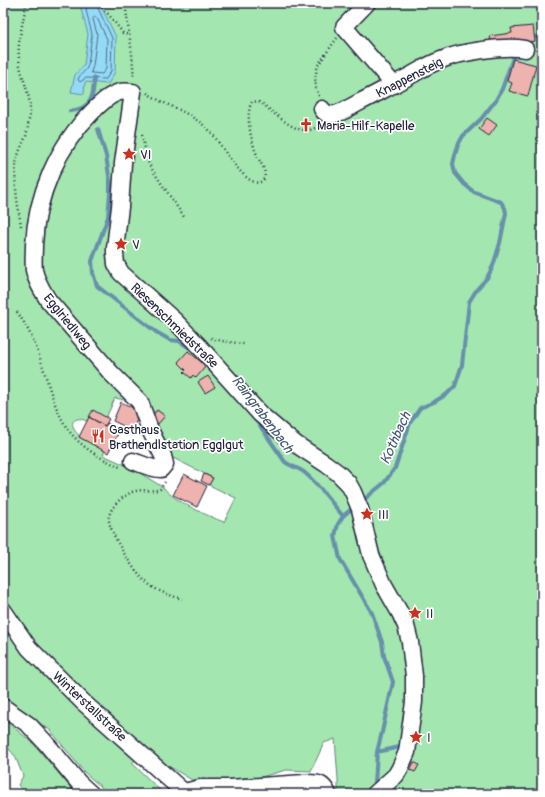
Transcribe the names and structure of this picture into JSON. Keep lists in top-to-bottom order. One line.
{"streets":{"street":["Knappensteig","Egglriedlweg","Riesenschmiedstraße","Winterstallstraße"]},"crossings":[["Egglriedlweg","Riesenschmiedstraße"]],"water":["Raingrabenbach","Kothbach"],"places":{"church":["Maria-Hilf-Kapelle"],"place":["VI","V","III","II","I"],"restaurant":["Gasthaus Brathendlstation Egglgut"]}}
